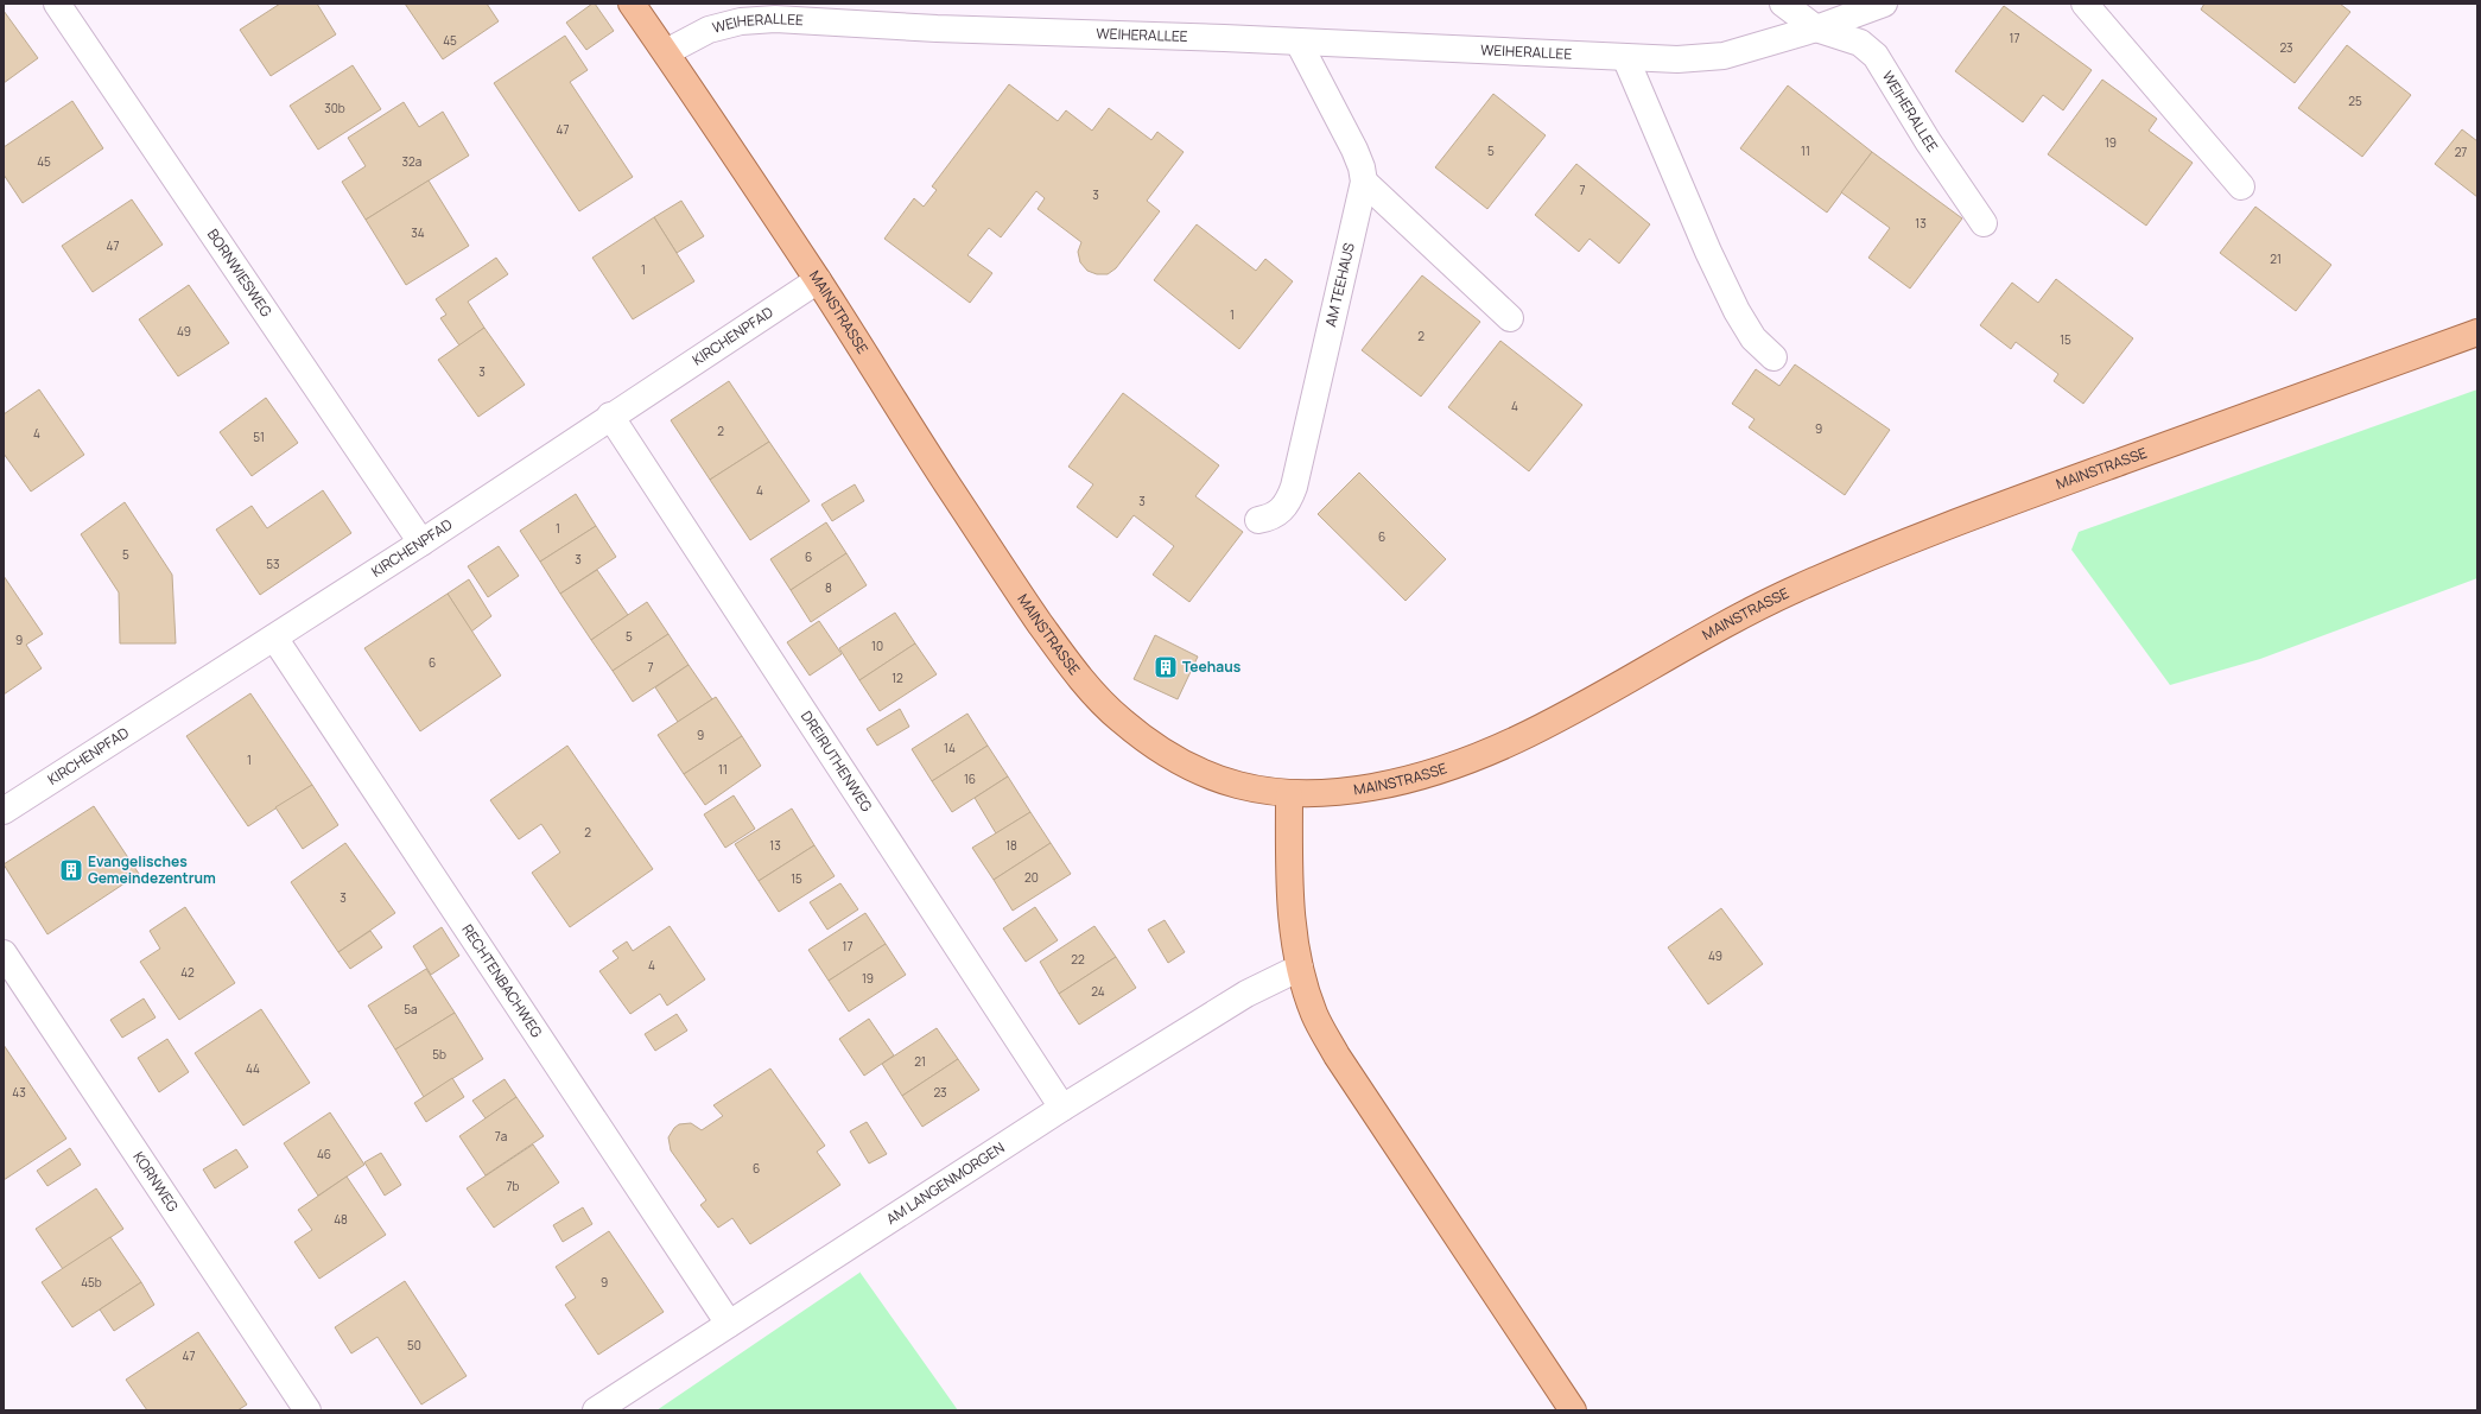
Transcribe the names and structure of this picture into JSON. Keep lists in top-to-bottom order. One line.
{"streets":{"main road":["MAINSTRASSE"],"street":["WEIHERALLEE","BORNWIESWEG","AM TEEHAUS","KIRCHENPFAD","DREIRUTHENWEG","RECHTENBACHWEG","KORNWEG","AM LANGENMORGEN"]},"crossings":[["WEIHERALLEE","AM TEEHAUS"],["WEIHERALLEE","MAINSTRASSE"],["BORNWIESWEG","KIRCHENPFAD"],["MAINSTRASSE","KIRCHENPFAD"],["KIRCHENPFAD","DREIRUTHENWEG"],["KIRCHENPFAD","RECHTENBACHWEG"],["DREIRUTHENWEG","AM LANGENMORGEN"],["RECHTENBACHWEG","AM LANGENMORGEN"]],"places":{"building":["Teehaus","Evangelisches Gemeindezentrum"]},"house_numbers":["17","45","23","25","30b","47","19","5","11","27","45","32a","7","3","13","34","47","21","1","1","49","2","15","3","4","9","2","4","51","4","3","1","6","5","6","3","53","8","5","9","10","6","7","12","9","14","1","11","16","2","13","18","20","15","3","17","49","22","4","42","19","24","5a","5b","21","44","43","23","7a","46","6","7b","48","45b","9","50","47"]}
